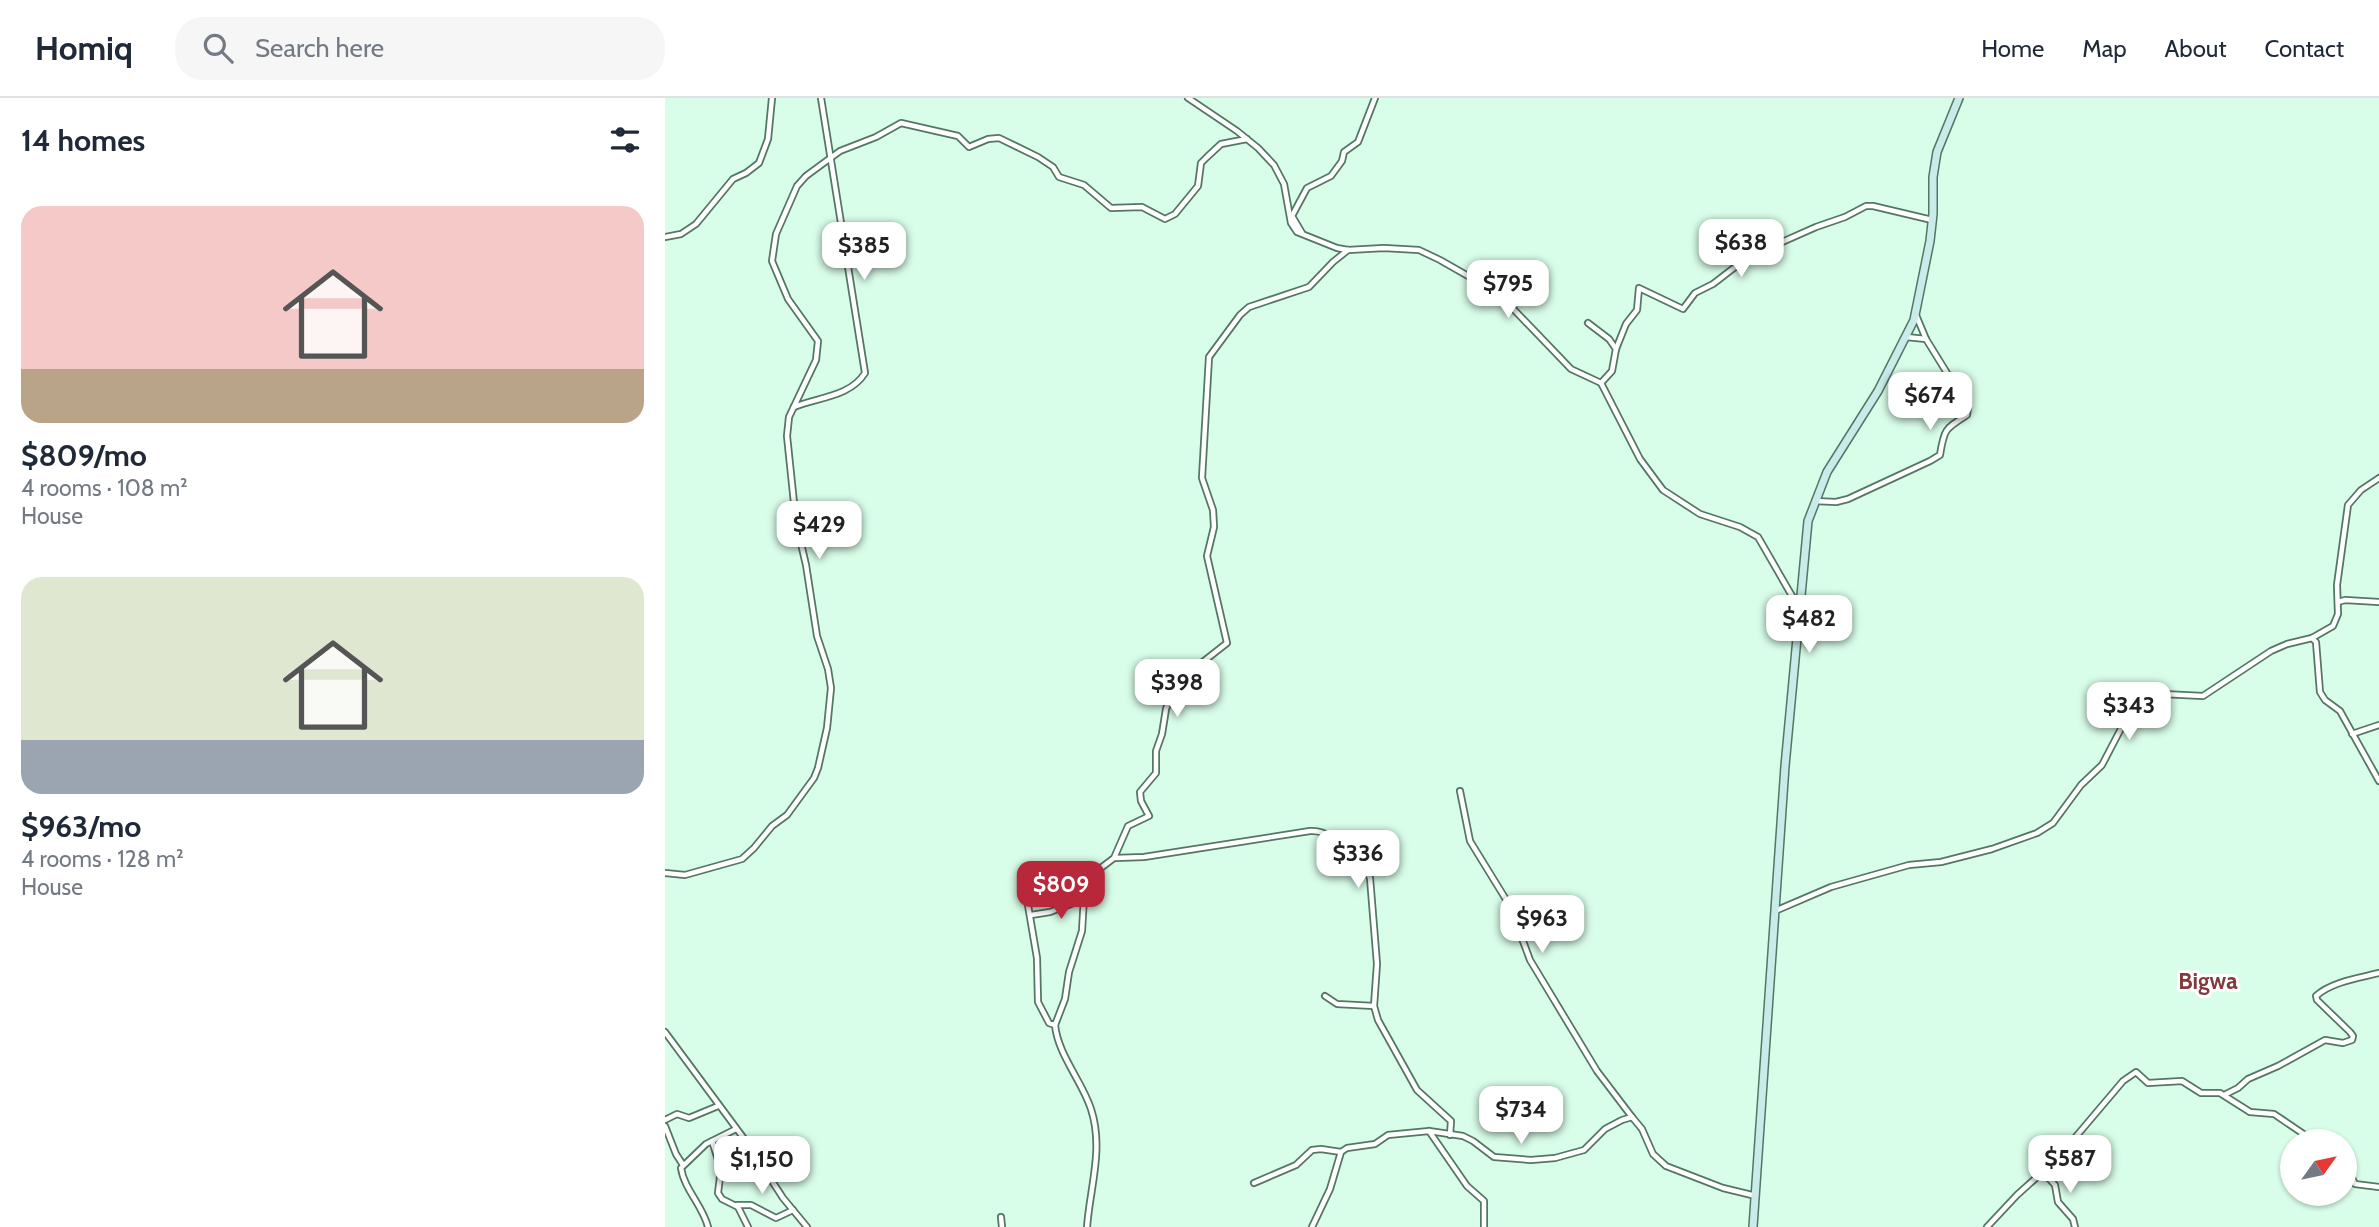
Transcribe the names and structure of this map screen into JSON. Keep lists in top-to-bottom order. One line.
{"districts":["Bigwa"],"north":"top right","page":{"header":"Homiq","search":"Search here","nav":["Home","Map","About","Contact"],"heading":"14 homes","list":[{"name":"$809/mo","note":"4 rooms · 108 m² · House"},{"name":"$963/mo","note":"4 rooms · 128 m² · House"}],"price":["$638","$385","$795","$674","$429","$482","$398","$343","$336","$809","$963","$734","$587","$1,150"]}}
